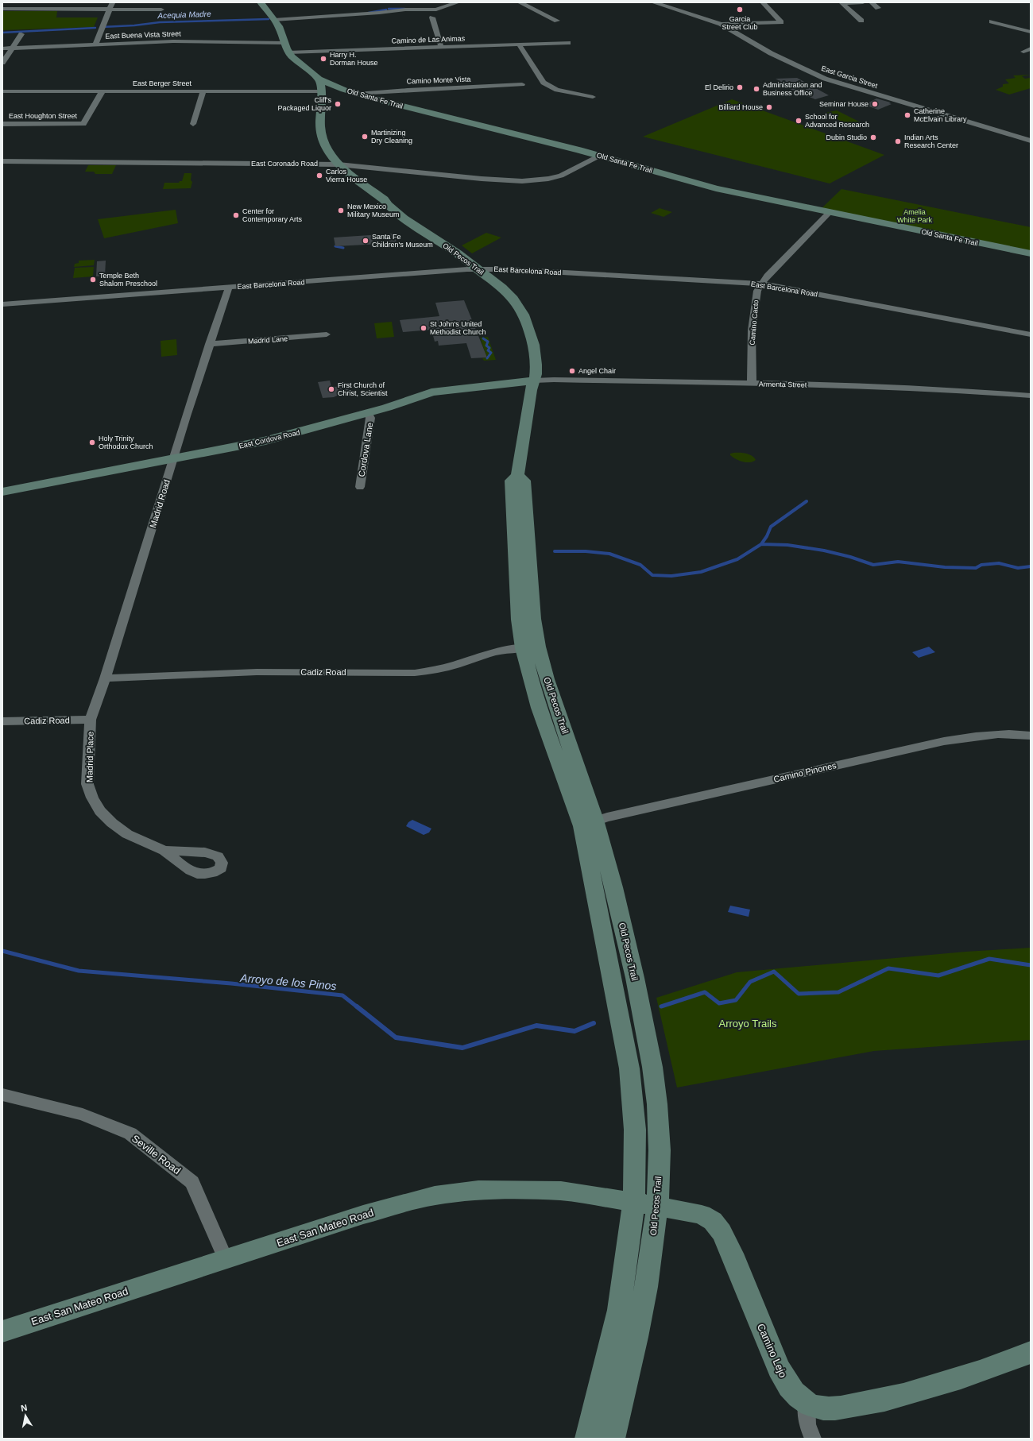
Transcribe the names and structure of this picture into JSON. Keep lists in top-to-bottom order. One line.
{"streets":{"main road":["Old Santa Fe Trail","Old Pecos Trail","East Cordova Road","East San Mateo Road","Camino Lejo"],"street":["East Buena Vista Street","Camino de Las Animas","East Garcia Street","Camino Monte Vista","East Berger Street","East Houghton Street","East Coronado Road","East Barcelona Road","Camino Cacto","Madrid Lane","Armenta Street","Cordova Lane","Madrid Road","Cadiz Road","Madrid Place","Camino Pinones","Seville Road"]},"crossings":[["East Buena Vista Street","Old Santa Fe Trail"],["Camino de Las Animas","Old Santa Fe Trail"],["Camino Monte Vista","Old Santa Fe Trail"],["East Berger Street","East Houghton Street"],["East Berger Street","Old Pecos Trail"],["Old Santa Fe Trail","East Coronado Road"],["Old Santa Fe Trail","Old Pecos Trail"],["Old Santa Fe Trail","Camino Cacto"],["East Coronado Road","Old Pecos Trail"],["Old Pecos Trail","East Barcelona Road"],["Old Pecos Trail","Armenta Street"],["Old Pecos Trail","East Cordova Road"],["Old Pecos Trail","Cadiz Road"],["Old Pecos Trail","Camino Pinones"],["Old Pecos Trail","East San Mateo Road"],["Old Pecos Trail","Camino Lejo"],["East Barcelona Road","Camino Cacto"],["East Barcelona Road","Madrid Road"],["Camino Cacto","Armenta Street"],["Madrid Lane","Madrid Road"],["Armenta Street","East Cordova Road"],["East Cordova Road","Cordova Lane"],["East Cordova Road","Madrid Road"],["Madrid Road","Cadiz Road"],["Madrid Road","Madrid Place"],["Cadiz Road","Madrid Place"],["Seville Road","East San Mateo Road"],["East San Mateo Road","Camino Lejo"]],"water":["Acequia Madre","Arroyo de los Pinos"],"parks":["Amelia White Park","Arroyo Trails"],"places":["Garcia Street Club","Harry H. Dorman House","El Delirio","Administration and Business Office","Cliff's Packaged Liquor","Seminar House","Billiard House","Catherine McElvain Library","School for Advanced Research","Martinizing Dry Cleaning","Dubin Studio","Indian Arts Research Center","Carlos Vierra House","New Mexico Military Museum","Center for Contemporary Arts","Santa Fe Children's Museum","Temple Beth Shalom Preschool","St John's United Methodist Church","Angel Chair","First Church of Christ, Scientist","Holy Trinity Orthodox Church"],"north":"top"}
